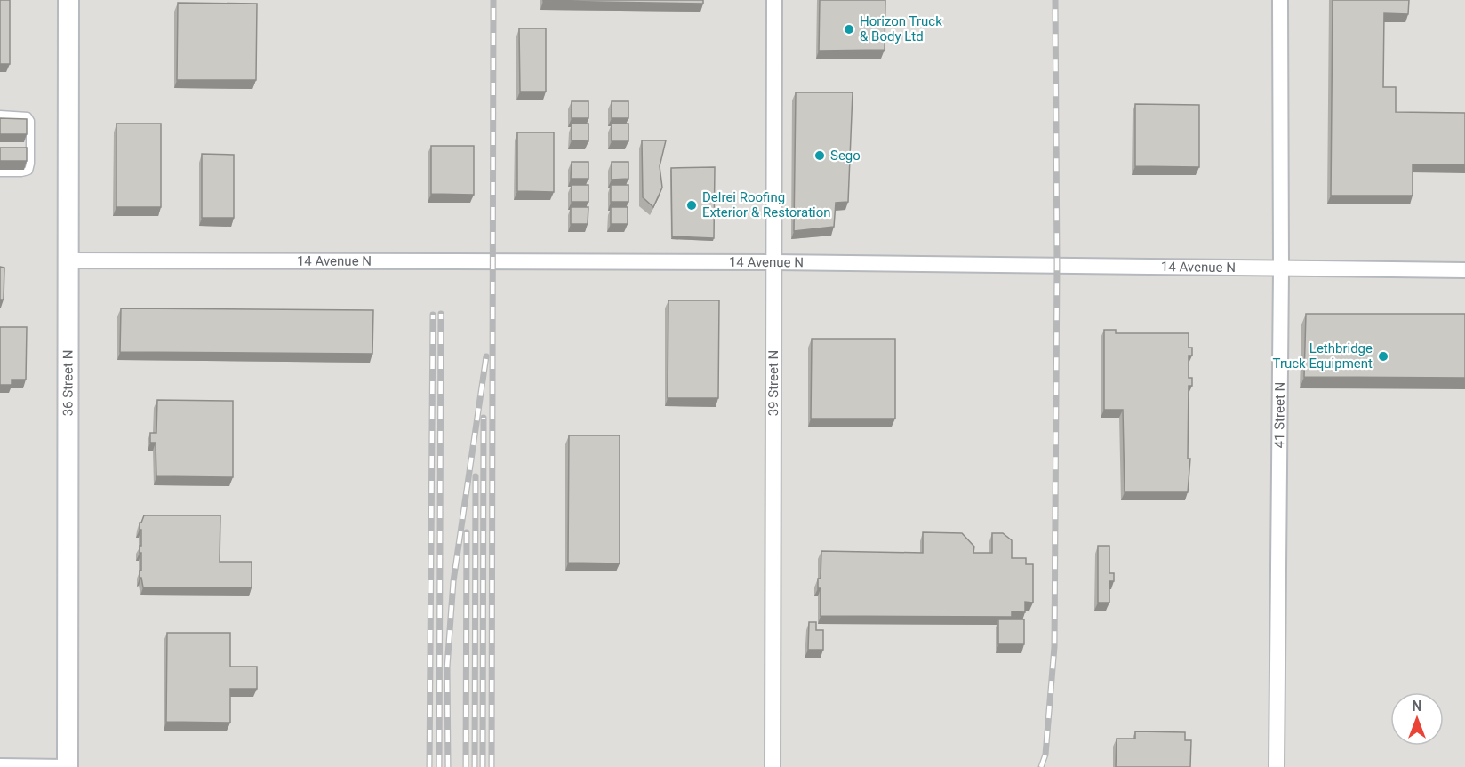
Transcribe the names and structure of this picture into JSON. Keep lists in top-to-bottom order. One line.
{"streets":{"street":["14 Avenue N","36 Street N","39 Street N","41 Street N"]},"crossings":[["14 Avenue N","36 Street N"],["14 Avenue N","39 Street N"],["14 Avenue N","41 Street N"]],"places":["Horizon Truck & Body Ltd","Sego","Delrei Roofing Exterior & Restoration","Lethbridge Truck Equipment"],"north":"top"}
